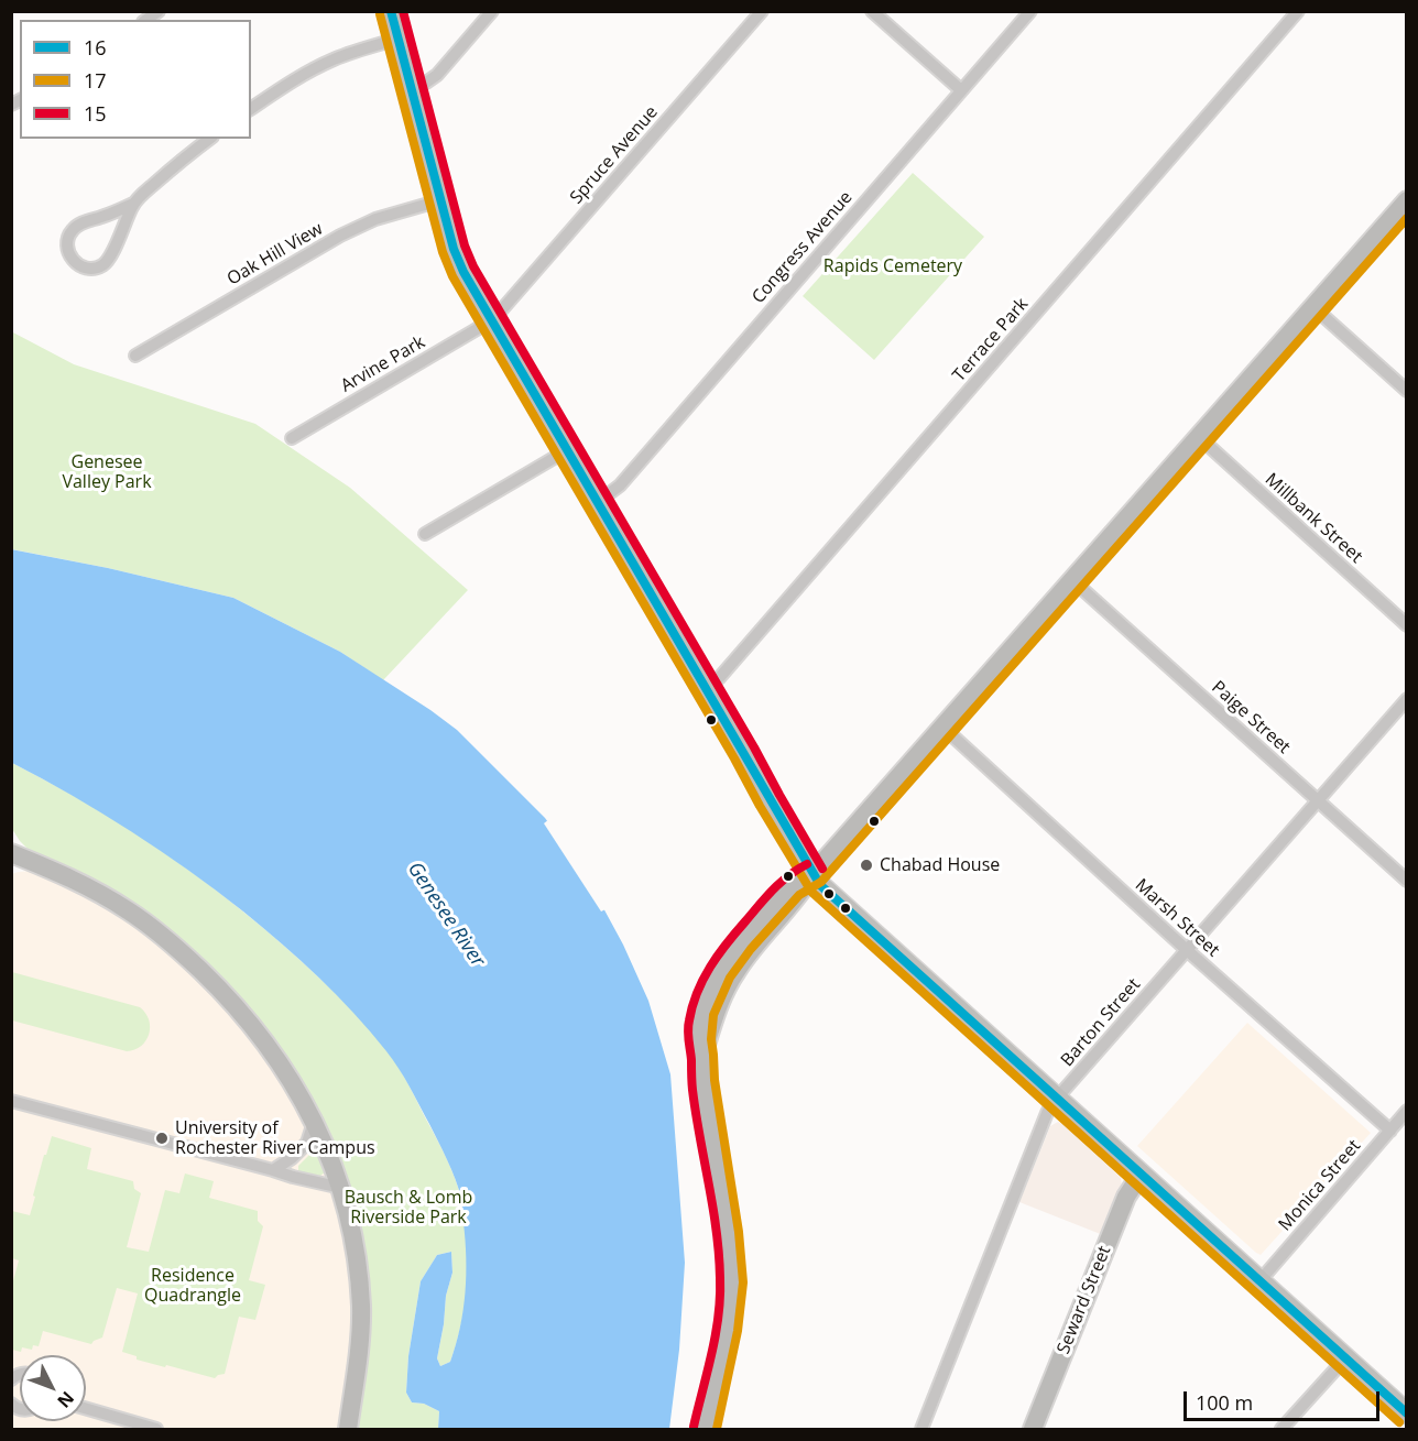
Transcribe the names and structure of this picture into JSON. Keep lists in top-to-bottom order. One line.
{"streets":{"main road":["Seward Street"],"street":["Spruce Avenue","Congress Avenue","Oak Hill View","Terrace Park","Arvine Park","Millbank Street","Paige Street","Marsh Street","Barton Street","Monica Street"]},"crossings":[["Spruce Avenue","Arvine Park"],["Paige Street","Barton Street"],["Marsh Street","Barton Street"],["Marsh Street","Monica Street"]],"water":["Genesee River"],"parks":["Rapids Cemetery","Genesee Valley Park","Bausch & Lomb Riverside Park","Residence Quadrangle"],"places":["Chabad House","University of Rochester River Campus"],"lines":["transit line 16","transit line 15","transit line 17"],"legend":["16","17","15"],"scale_bar":"100 m","north":"bottom right"}
